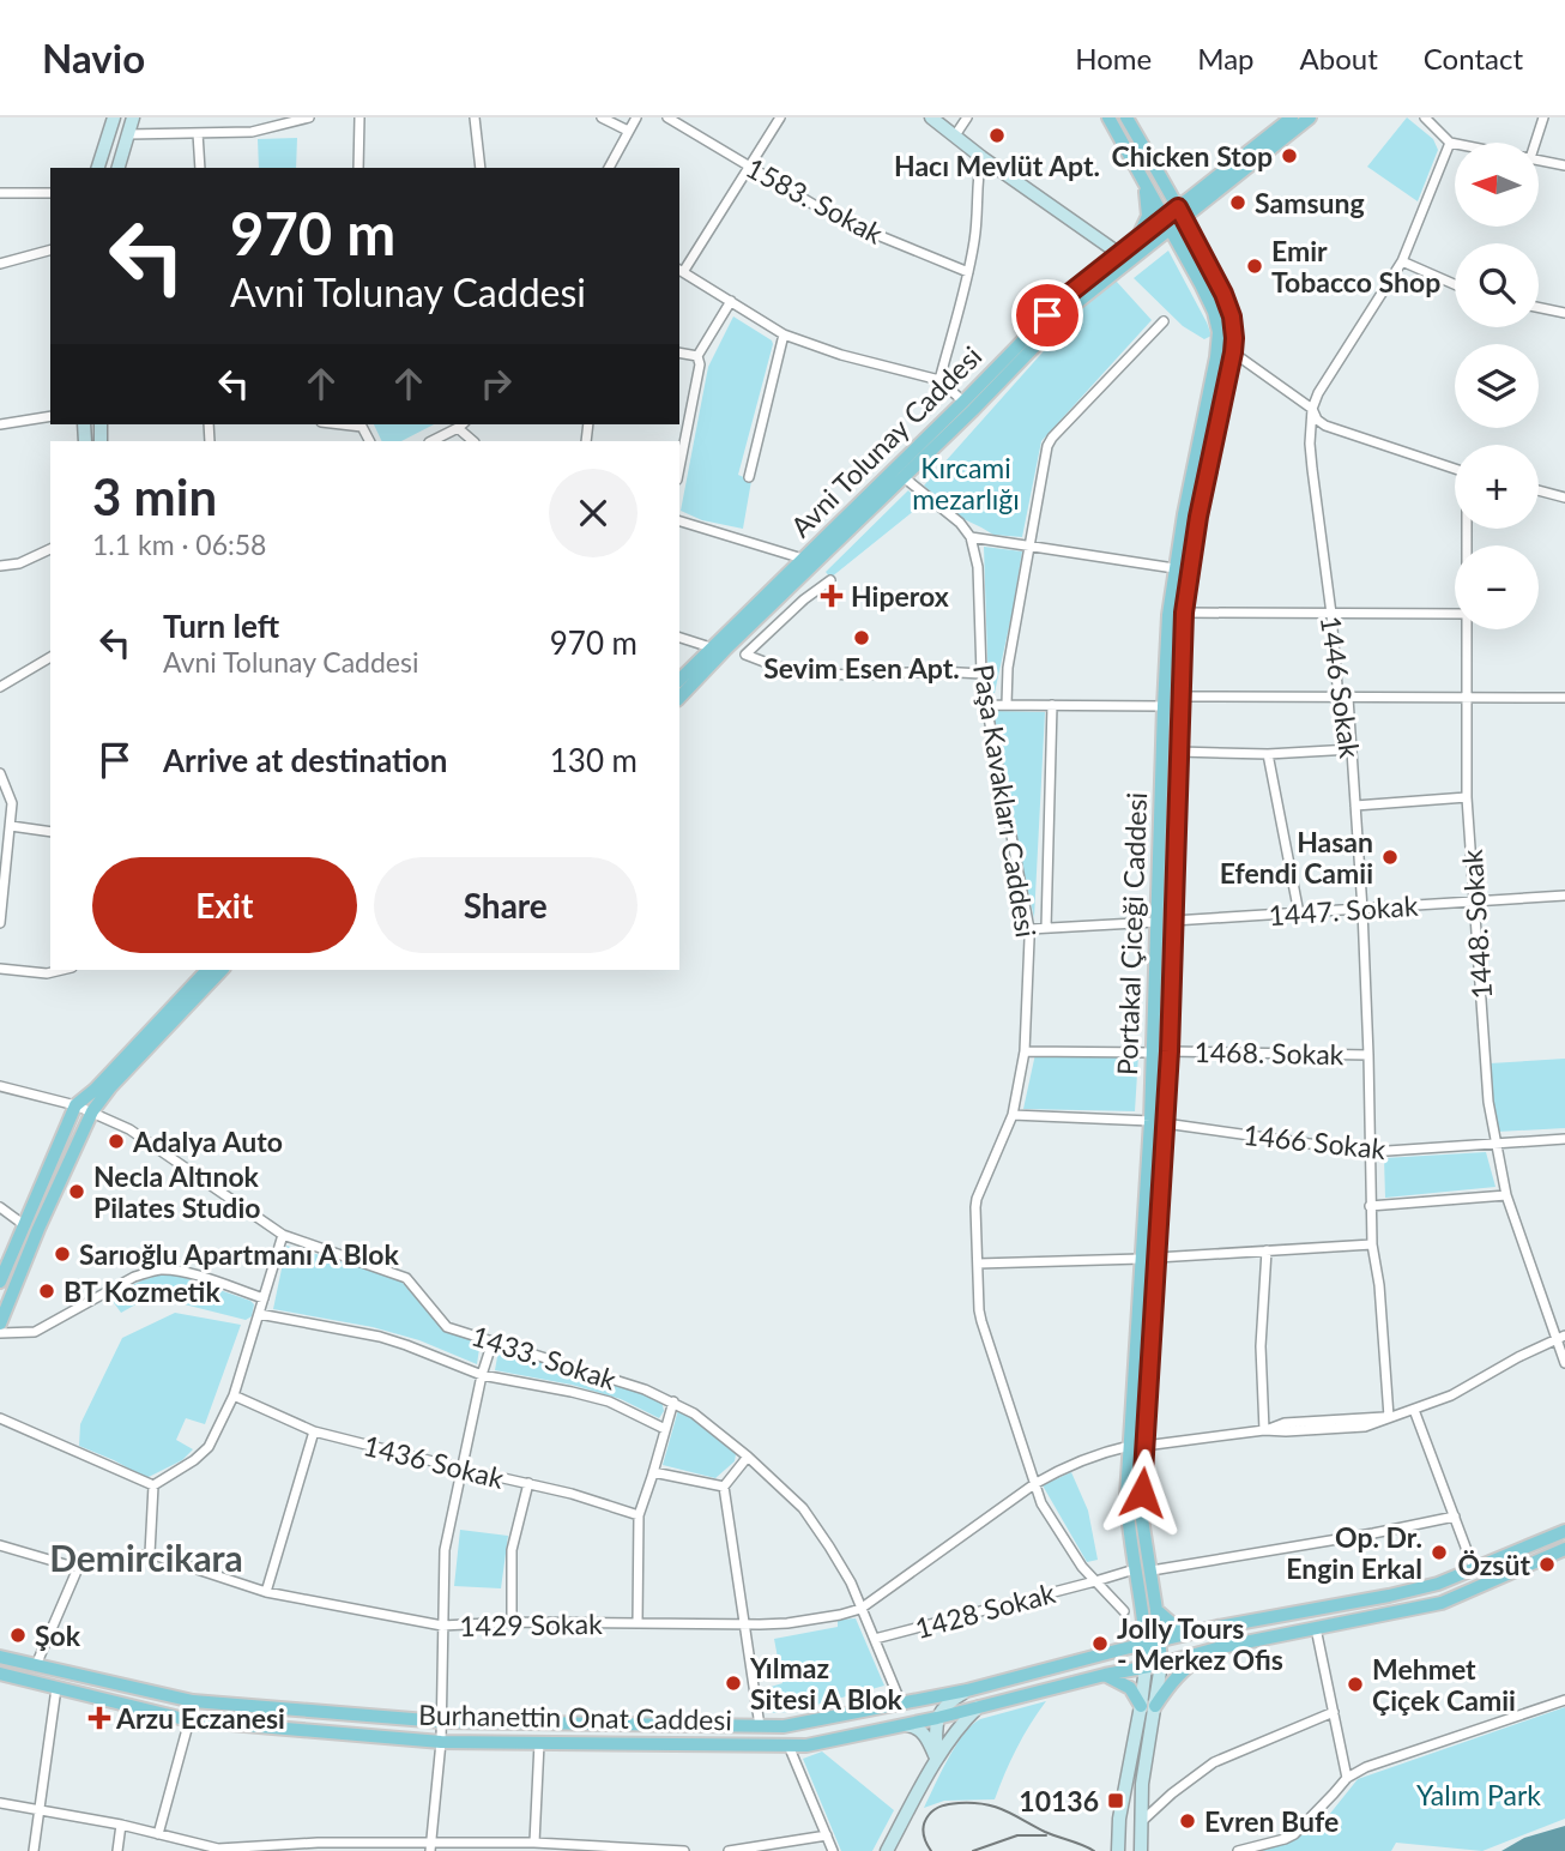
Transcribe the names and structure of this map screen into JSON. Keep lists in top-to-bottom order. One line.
{"streets":{"main road":["Avni Tolunay Caddesi","Portakal Çiceği Caddesi","Burhanettin Onat Caddesi"],"street":["1583. Sokak","1446 Sokak","Paşa Kavakları Caddesi","1447. Sokak","1448. Sokak","1468. Sokak","1466 Sokak","1433. Sokak","1436 Sokak","1428 Sokak","1429 Sokak"]},"crossings":[["Avni Tolunay Caddesi","Portakal Çiceği Caddesi"],["1446 Sokak","1447. Sokak"],["1446 Sokak","1468. Sokak"],["1446 Sokak","1466 Sokak"],["Paşa Kavakları Caddesi","1428 Sokak"],["Paşa Kavakları Caddesi","1429 Sokak"],["1447. Sokak","1448. Sokak"],["1447. Sokak","Portakal Çiceği Caddesi"],["1448. Sokak","1466 Sokak"],["Portakal Çiceği Caddesi","1468. Sokak"],["Portakal Çiceği Caddesi","1466 Sokak"],["Portakal Çiceği Caddesi","1428 Sokak"],["Portakal Çiceği Caddesi","1429 Sokak"],["Portakal Çiceği Caddesi","Burhanettin Onat Caddesi"],["1433. Sokak","1428 Sokak"],["1433. Sokak","1429 Sokak"],["1433. Sokak","Burhanettin Onat Caddesi"]],"districts":["Demircikara"],"parks":["Kırcami mezarlığı","Yalım Park"],"places":{"other":["Hacı Mevlüt Apt.","Chicken Stop","Samsung","Emir Tobacco Shop","Sevim Esen Apt.","Hasan Efendi Camii","Adalya Auto","Necla Altınok Pilates Studio","Sarıoğlu Apartmanı A Blok","BT Kozmetik","Op. Dr. Engin Erkal","Özsüt","Şok","Jolly Tours - Merkez Ofis","Yılmaz Sitesi A Blok","Mehmet Çiçek Camii","Evren Bufe"],"health":["Hiperox","Arzu Eczanesi"],"transit":["10136"]},"north":"left","page":{"header":"Navio","nav":["Home","Map","About","Contact"],"map_buttons":["+","−"],"turn":["970 m","Avni Tolunay Caddesi"],"heading":["3 min","1.1 km · 06:58"],"list":[{"name":"Turn left","note":"Avni Tolunay Caddesi","value":"970 m"},{"name":"Arrive at destination","value":"130 m"}],"buttons":["Exit","Share"]}}
